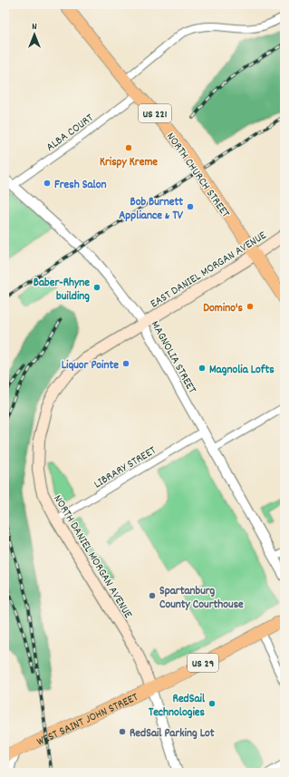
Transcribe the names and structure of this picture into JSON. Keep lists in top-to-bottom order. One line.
{"streets":{"main road":["US 221","NORTH CHURCH STREET","EAST DANIEL MORGAN AVENUE","NORTH DANIEL MORGAN AVENUE","US 29","WEST SAINT JOHN STREET"],"street":["ALBA COURT","MAGNOLIA STREET","LIBRARY STREET"]},"crossings":[["ALBA COURT","NORTH CHURCH STREET"],["ALBA COURT","MAGNOLIA STREET"],["NORTH CHURCH STREET","EAST DANIEL MORGAN AVENUE"],["EAST DANIEL MORGAN AVENUE","MAGNOLIA STREET"],["EAST DANIEL MORGAN AVENUE","NORTH DANIEL MORGAN AVENUE"],["MAGNOLIA STREET","LIBRARY STREET"],["MAGNOLIA STREET","NORTH DANIEL MORGAN AVENUE"],["LIBRARY STREET","NORTH DANIEL MORGAN AVENUE"],["NORTH DANIEL MORGAN AVENUE","WEST SAINT JOHN STREET"]],"places":["Krispy Kreme","Fresh Salon","Bob Burnett Appliance & TV","Baber-Rhyne building","Domino's","Liquor Pointe","Magnolia Lofts","Spartanburg County Courthouse","RedSail Technologies","RedSail Parking Lot"],"north":"top"}
